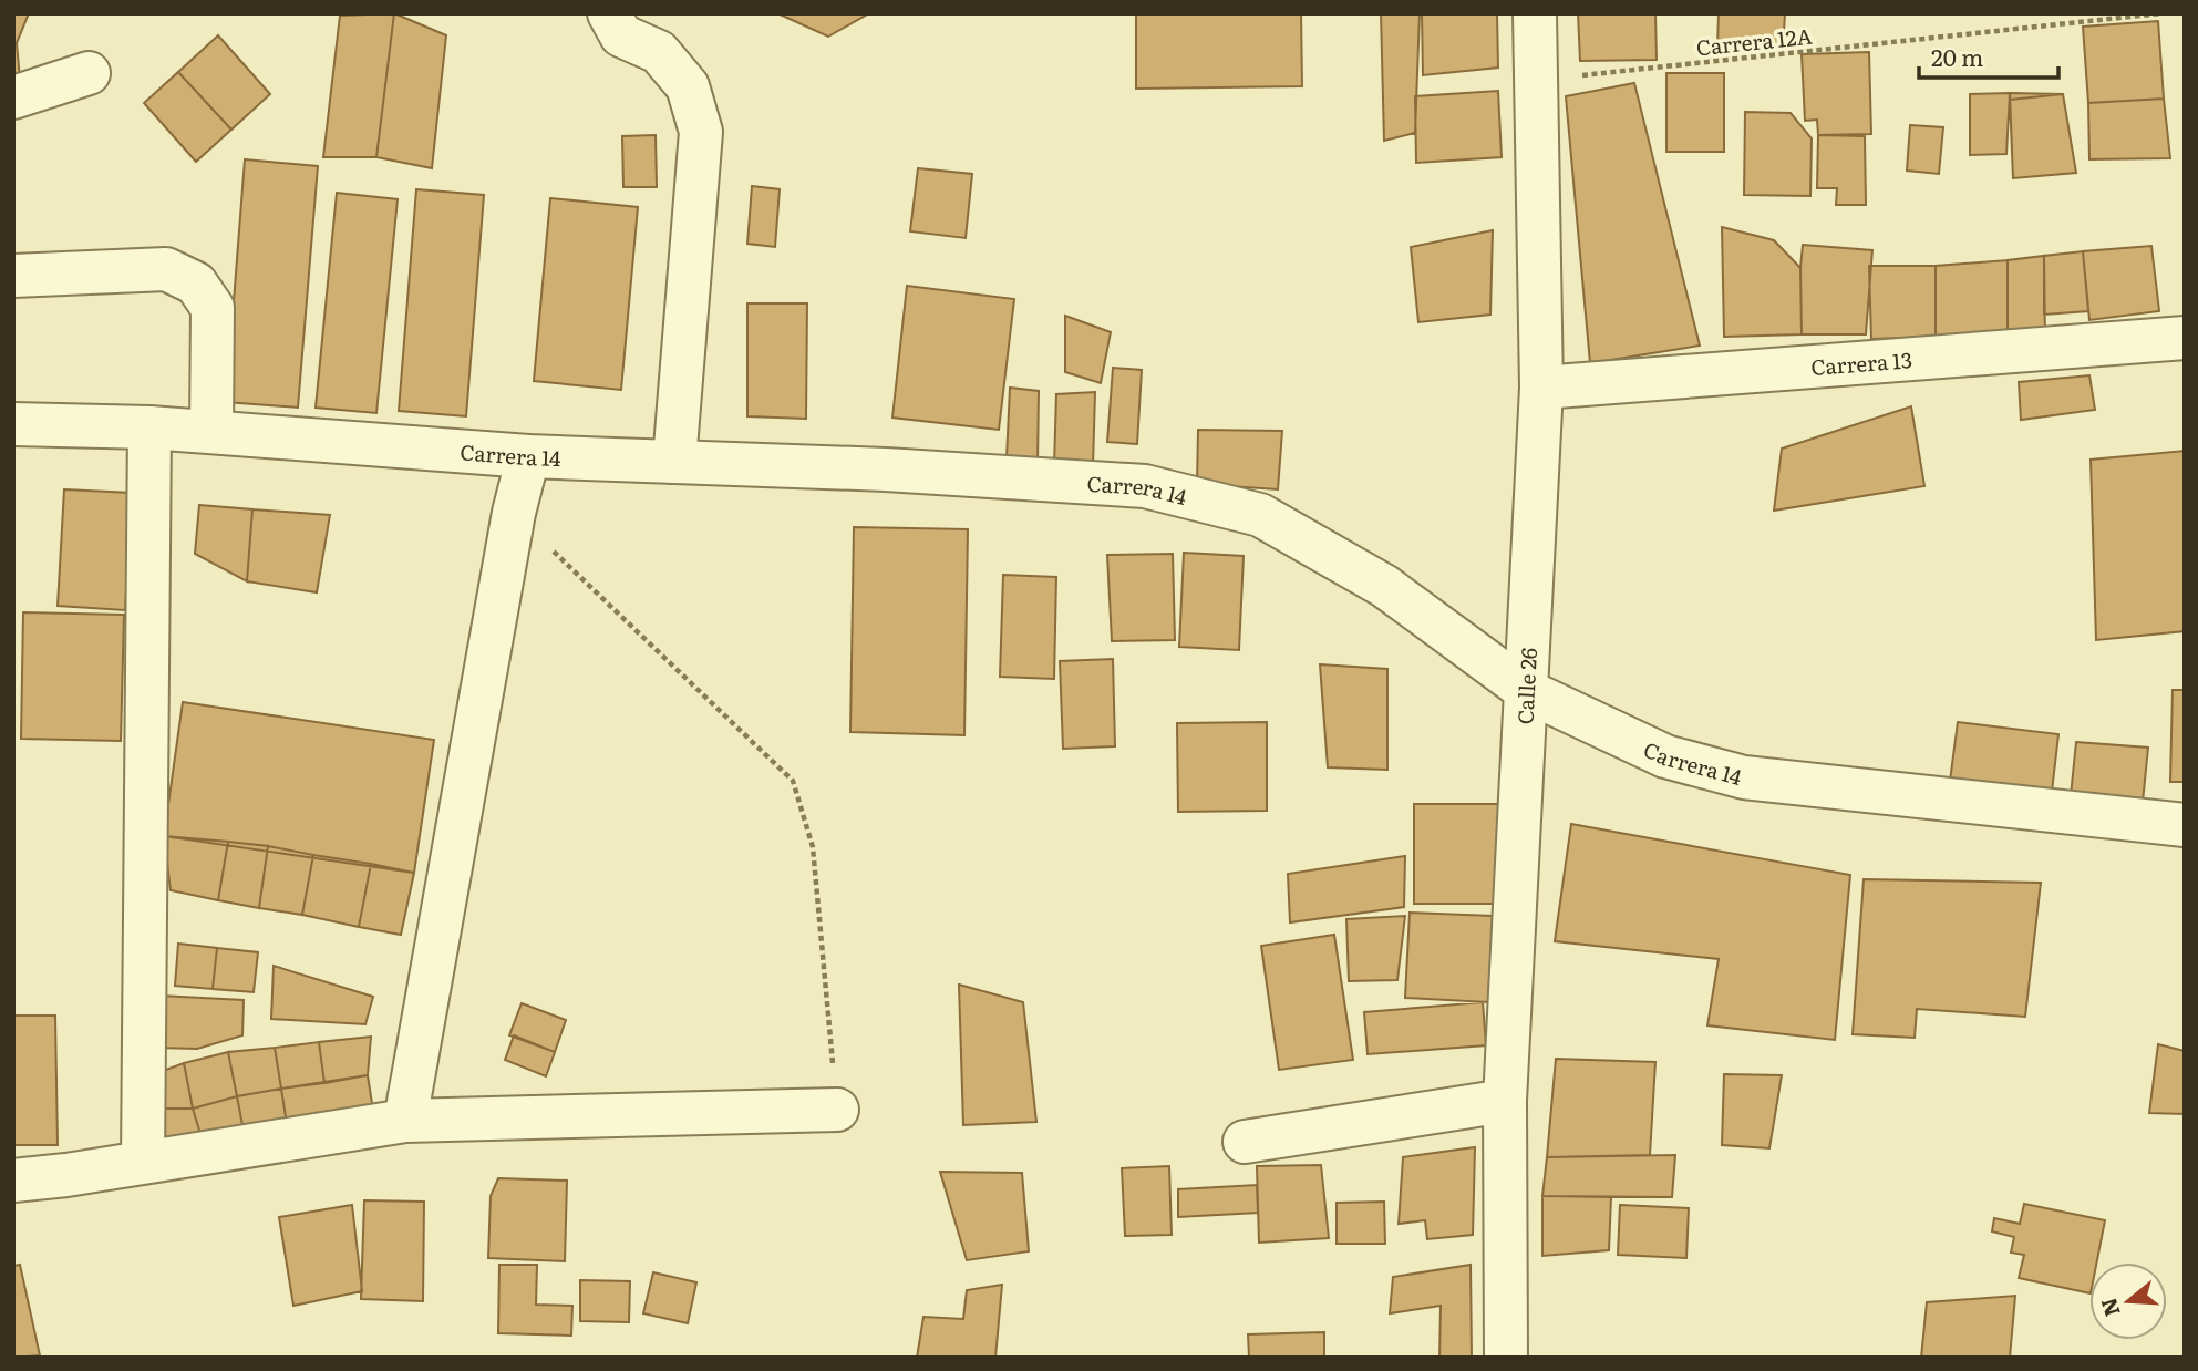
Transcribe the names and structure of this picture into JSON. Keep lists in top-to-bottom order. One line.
{"streets":{"street":["Carrera 13","Carrera 14","Calle 26"],"path":["Carrera 12A"]},"crossings":[["Carrera 12A","Calle 26"],["Carrera 13","Calle 26"],["Carrera 14","Calle 26"]],"scale_bar":"20 m","north":"left"}
